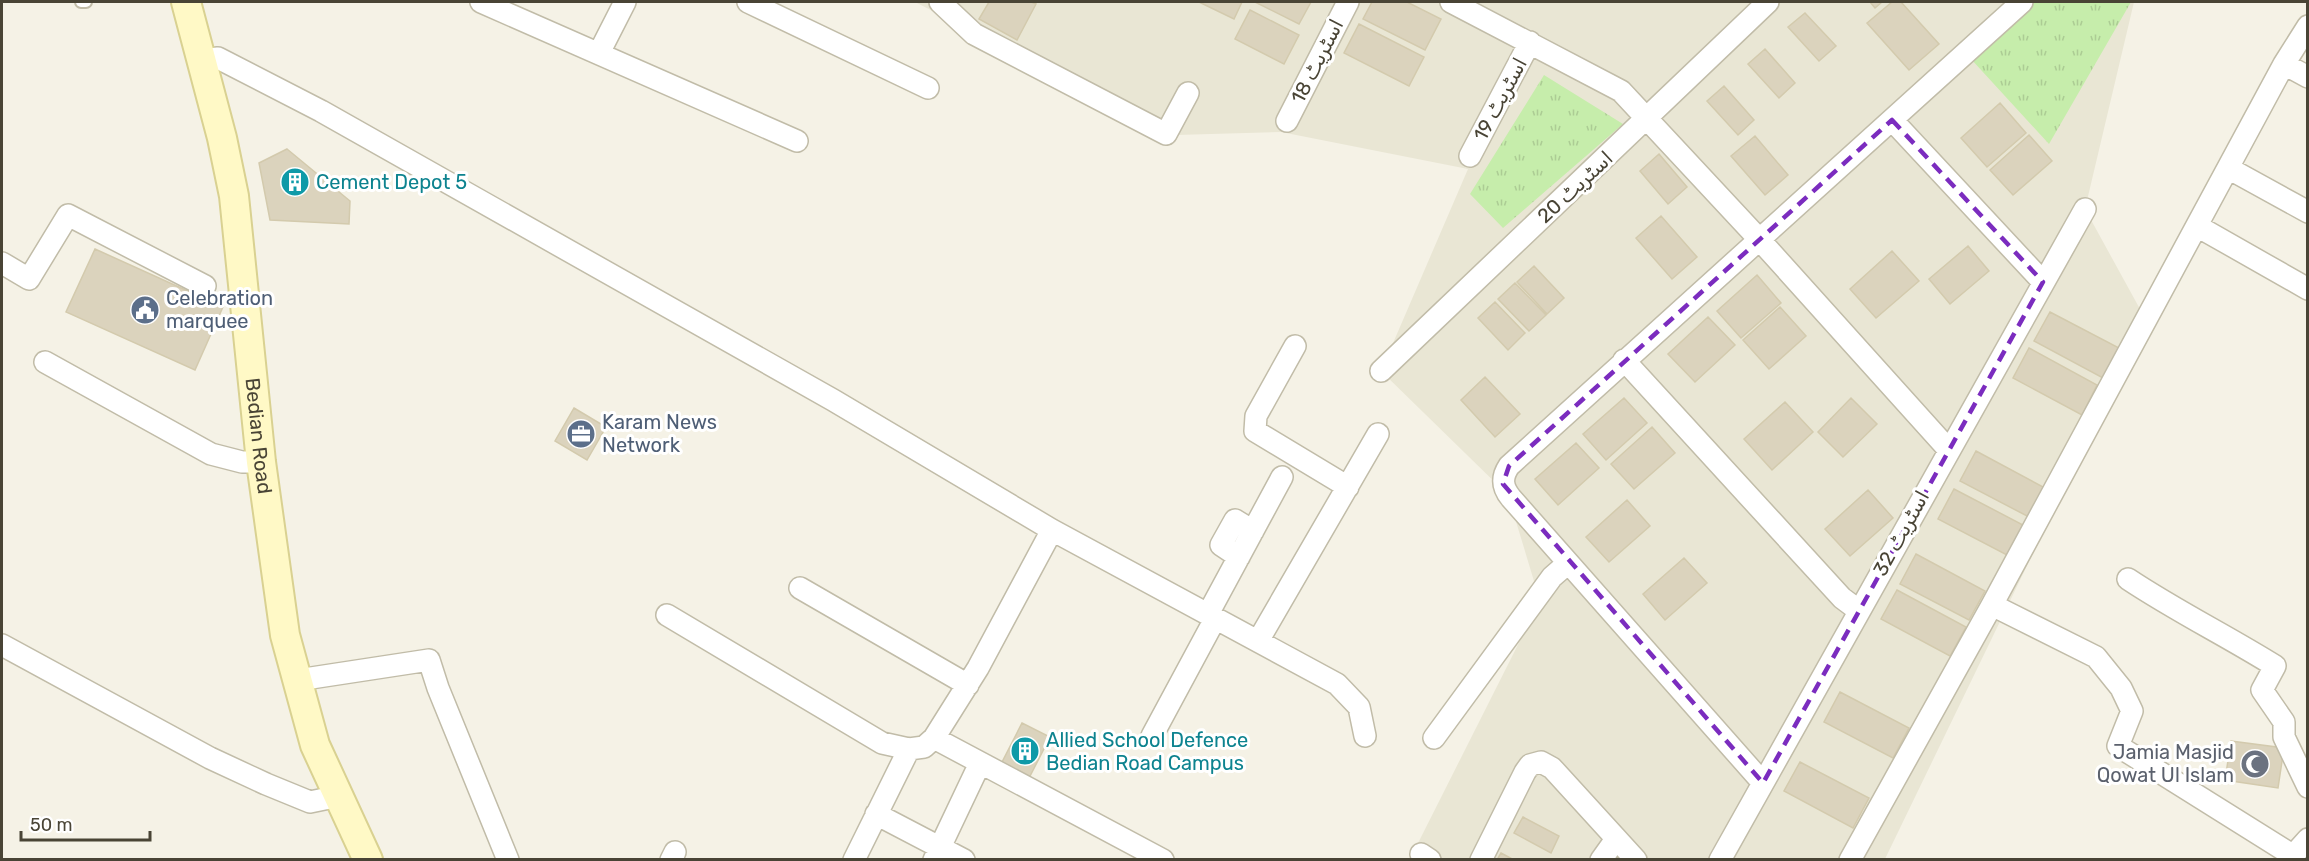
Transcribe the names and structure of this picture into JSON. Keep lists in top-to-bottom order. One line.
{"streets":{"main road":["Bedian Road"],"street":["اسٹریٹ 18","اسٹریٹ 19","اسٹریٹ 20","اسٹریٹ 32"]},"places":{"building":["Cement Depot 5","Allied School Defence Bedian Road Campus"],"public building":["Celebration marquee"],"office":["Karam News Network"],"mosque":["Jamia Masjid Qowat Ul Islam"]},"scale_bar":"50 m"}
